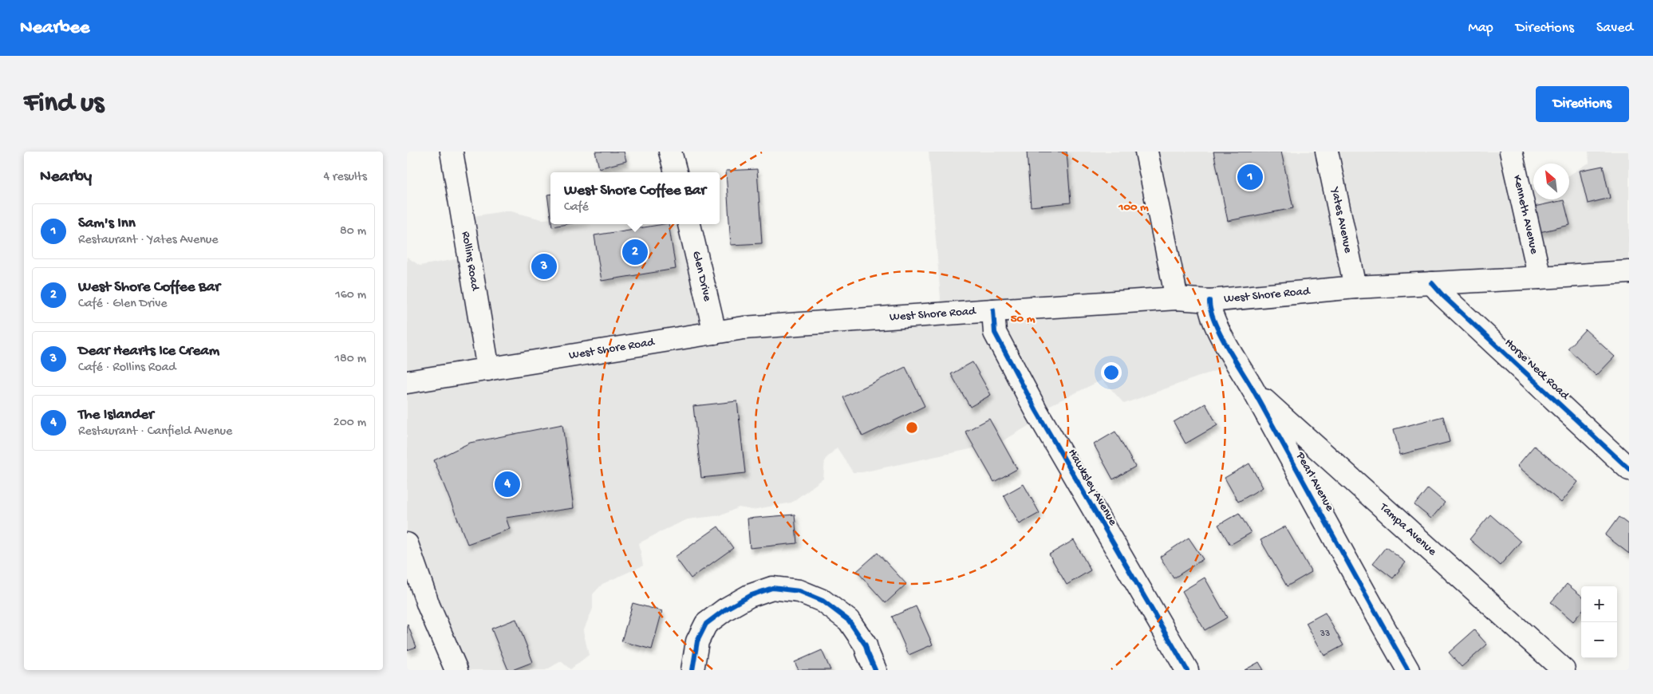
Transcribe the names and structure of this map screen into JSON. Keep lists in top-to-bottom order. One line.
{"streets":{"street":["Kenneth Avenue","Yates Avenue","Rollins Road","Glen Drive","West Shore Road","Horse Neck Road","Pearl Avenue","Hawksley Avenue","Tampa Avenue"]},"crossings":[["Kenneth Avenue","West Shore Road"],["Yates Avenue","West Shore Road"],["Rollins Road","West Shore Road"],["Glen Drive","West Shore Road"],["West Shore Road","Horse Neck Road"],["West Shore Road","Pearl Avenue"],["West Shore Road","Hawksley Avenue"],["Pearl Avenue","Tampa Avenue"]],"house_numbers":["33"],"north":"top left","page":{"header":"Nearbee","nav":["Map","Directions","Saved"],"buttons":"Directions","title":"Find us","heading":["Nearby","4 results"],"pins":["1","2","3","4"],"popup":["West Shore Coffee Bar","Café"],"list":[{"mark":"1","name":"Sam's Inn","note":"Restaurant · Yates Avenue","value":"80 m"},{"mark":"2","name":"West Shore Coffee Bar","note":"Café · Glen Drive","value":"160 m"},{"mark":"3","name":"Dear Hearts Ice Cream","note":"Café · Rollins Road","value":"180 m"},{"mark":"4","name":"The Islander","note":"Restaurant · Canfield Avenue","value":"200 m"}],"map_buttons":["+","−"]},"rings":["100 m","50 m"]}
